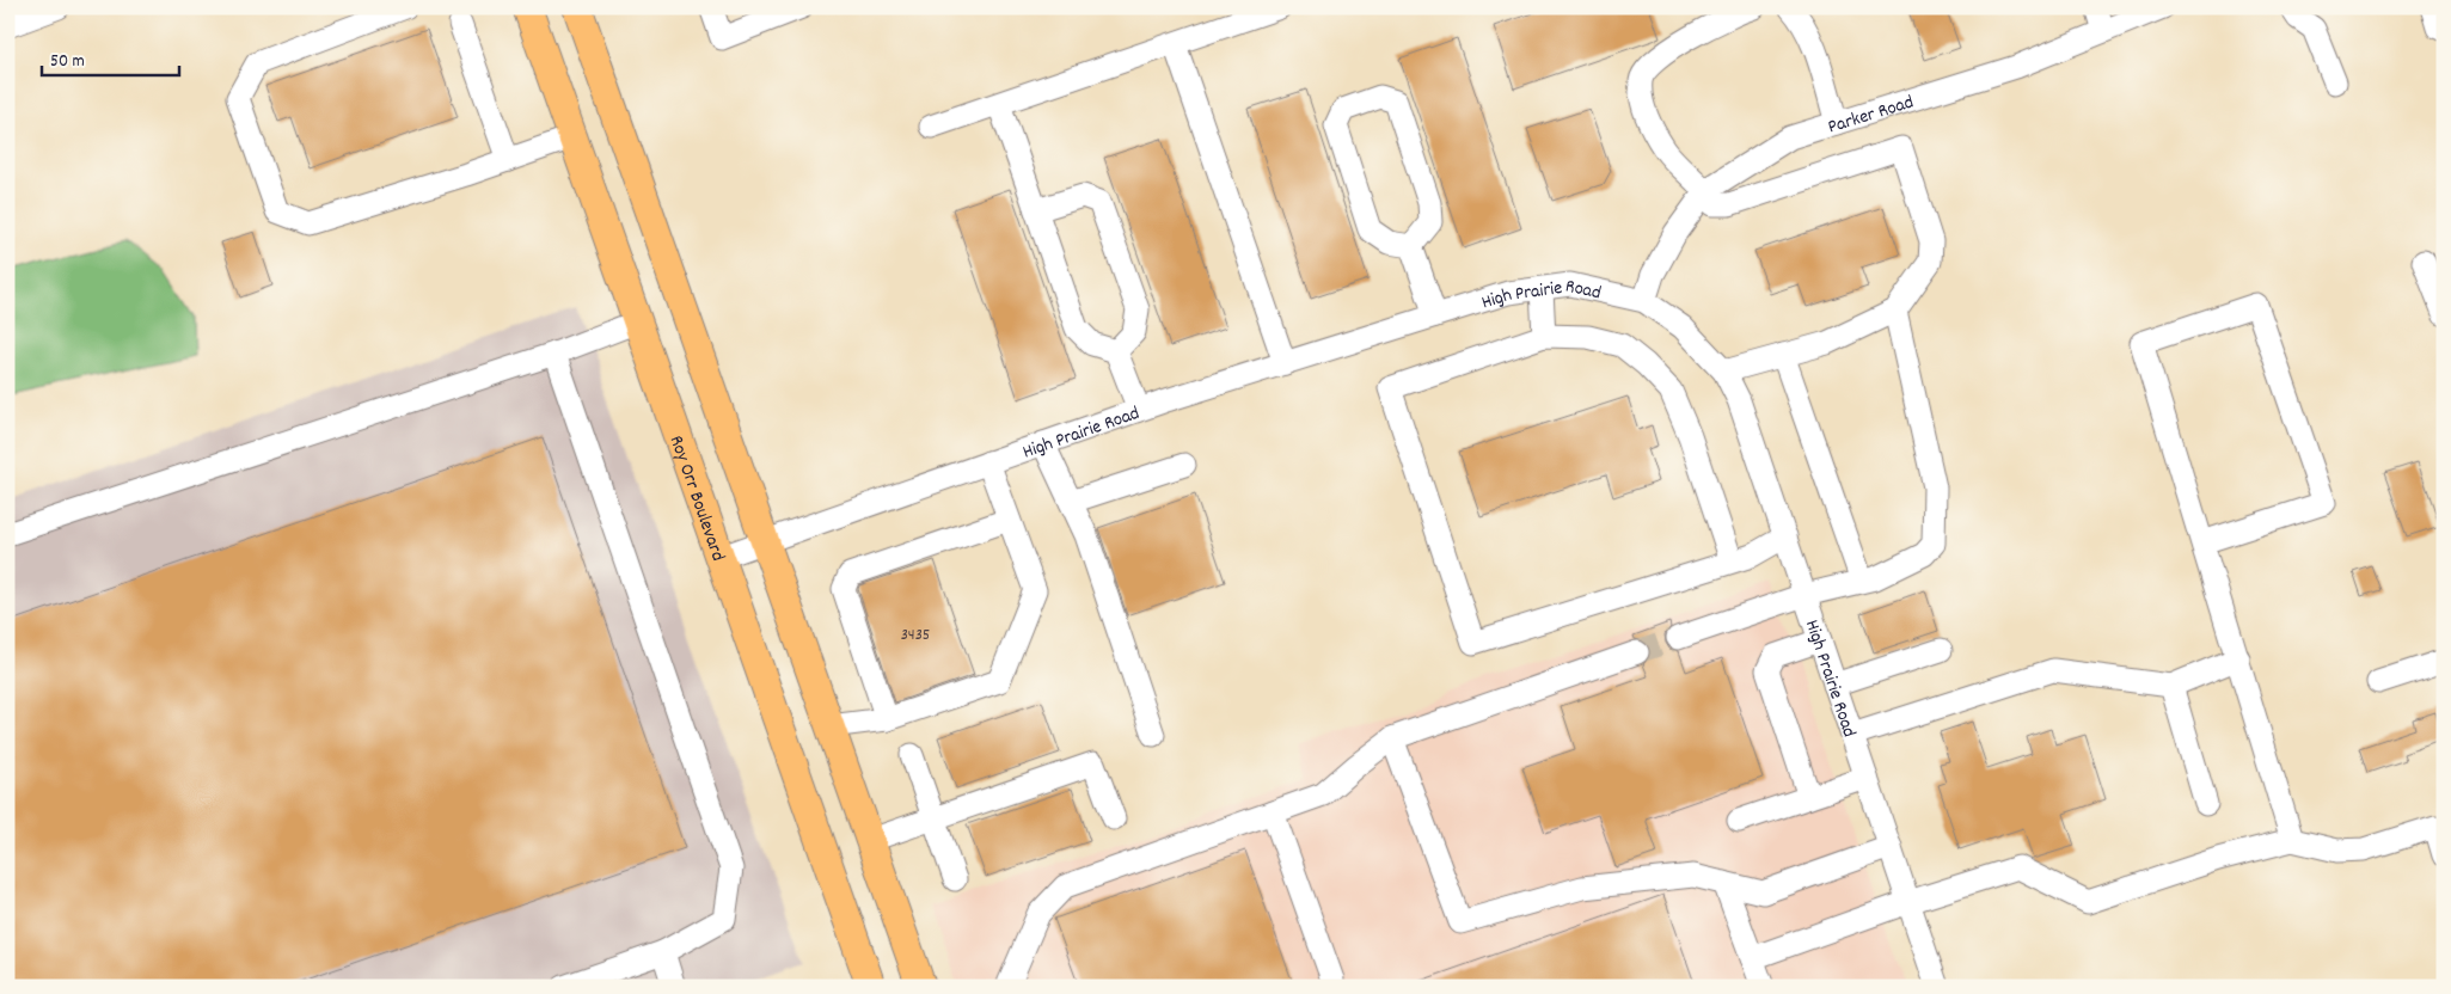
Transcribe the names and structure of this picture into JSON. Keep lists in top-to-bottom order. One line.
{"streets":{"main road":["Roy Orr Boulevard"],"street":["Parker Road","High Prairie Road"]},"crossings":[["Parker Road","High Prairie Road"],["High Prairie Road","Roy Orr Boulevard"]],"house_numbers":["3435"],"scale_bar":"50 m"}
